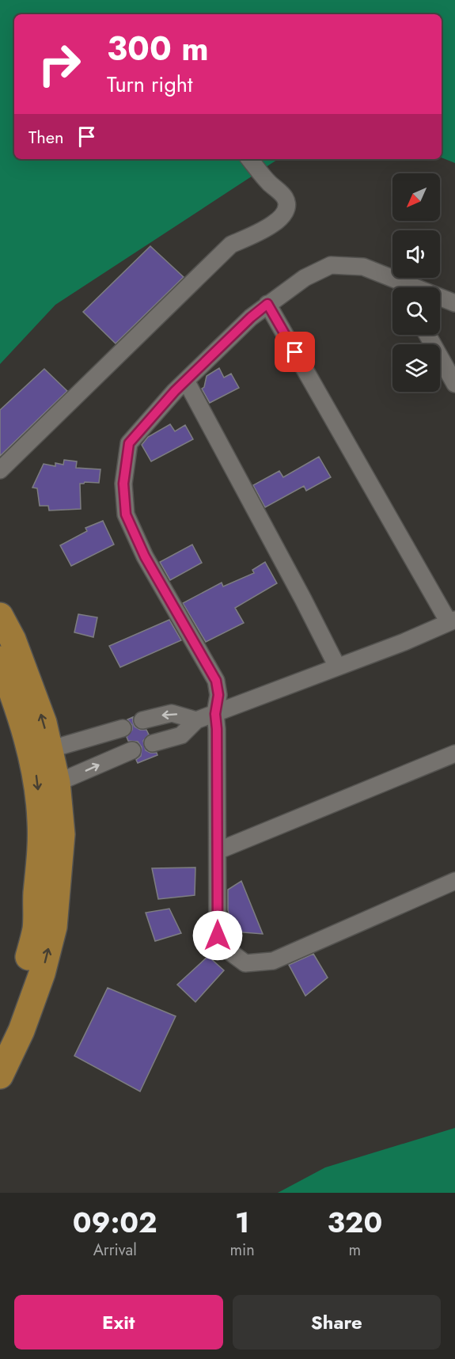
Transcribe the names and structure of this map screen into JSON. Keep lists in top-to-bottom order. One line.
{"north":"bottom left","page":{"turn":["300 m","Turn right"],"then":"Then","eta":["09:02","Arrival","1","min","320","m"],"buttons":["Exit","Share"]}}
